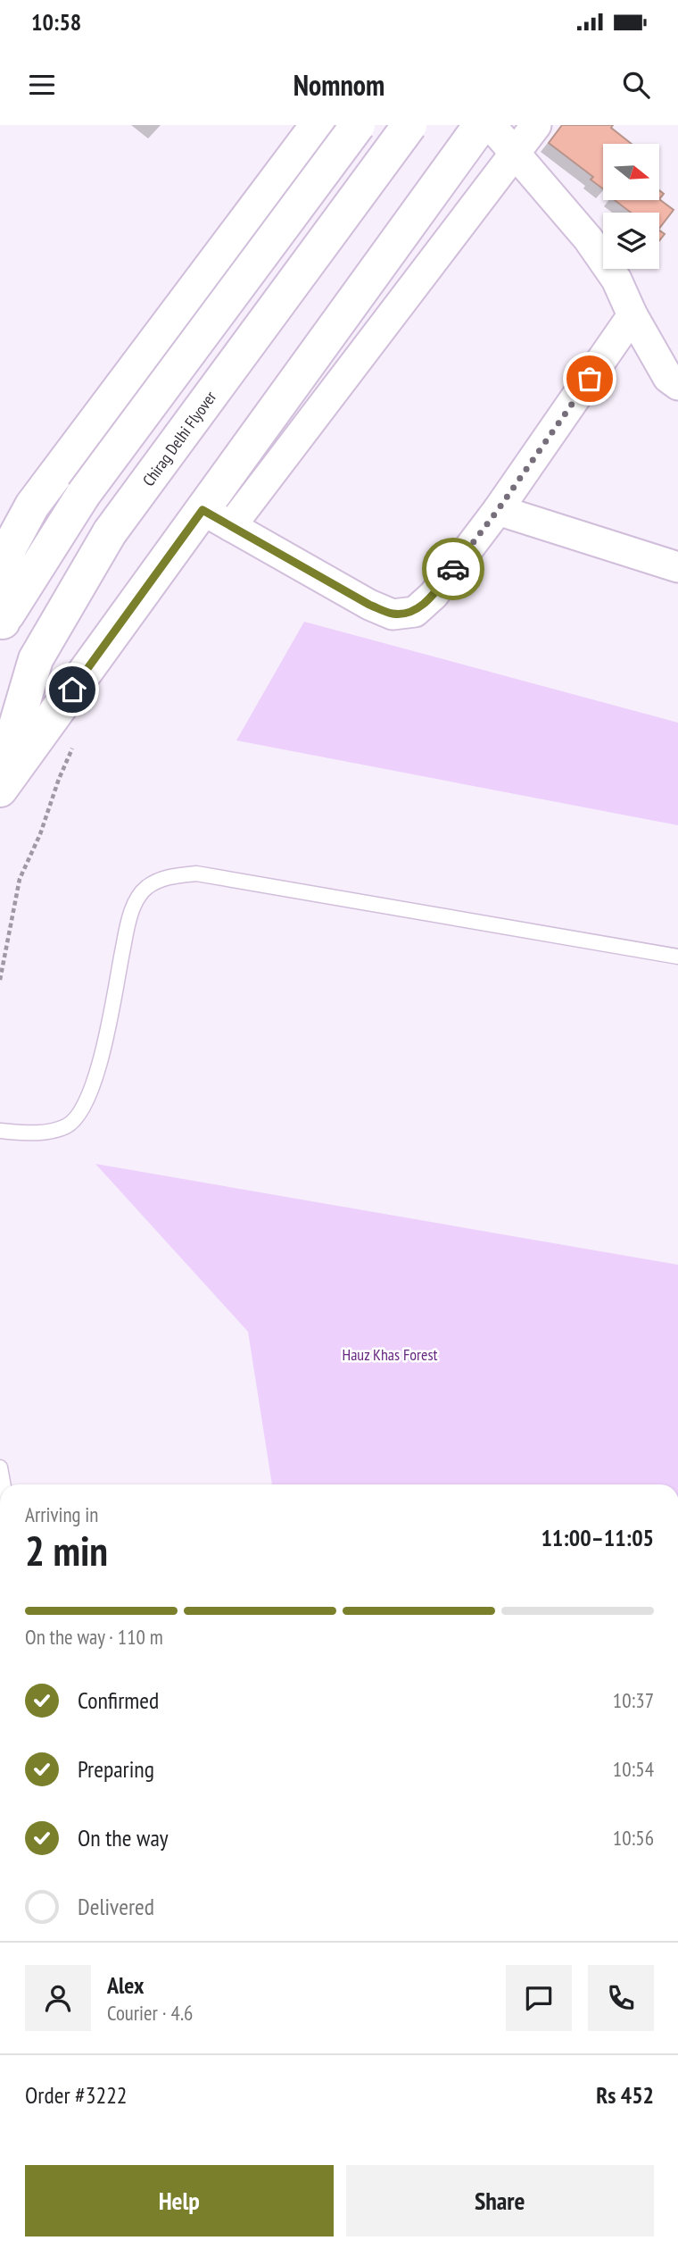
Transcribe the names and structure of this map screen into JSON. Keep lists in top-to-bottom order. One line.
{"streets":{"main road":["Chirag Delhi Flyover"]},"parks":["Hauz Khas Forest"],"north":"right","page":{"status":"10:58","header":"Nomnom","heading":["2 min","Arriving in","11:00–11:05"],"panel":["Alex","Courier · 4.6","Order #3222","Rs 452"],"bar":"On the way · 110 m","list":[["Confirmed","10:37"],["Preparing","10:54"],["On the way","10:56"],"Delivered"],"buttons":["Help","Share"]}}
